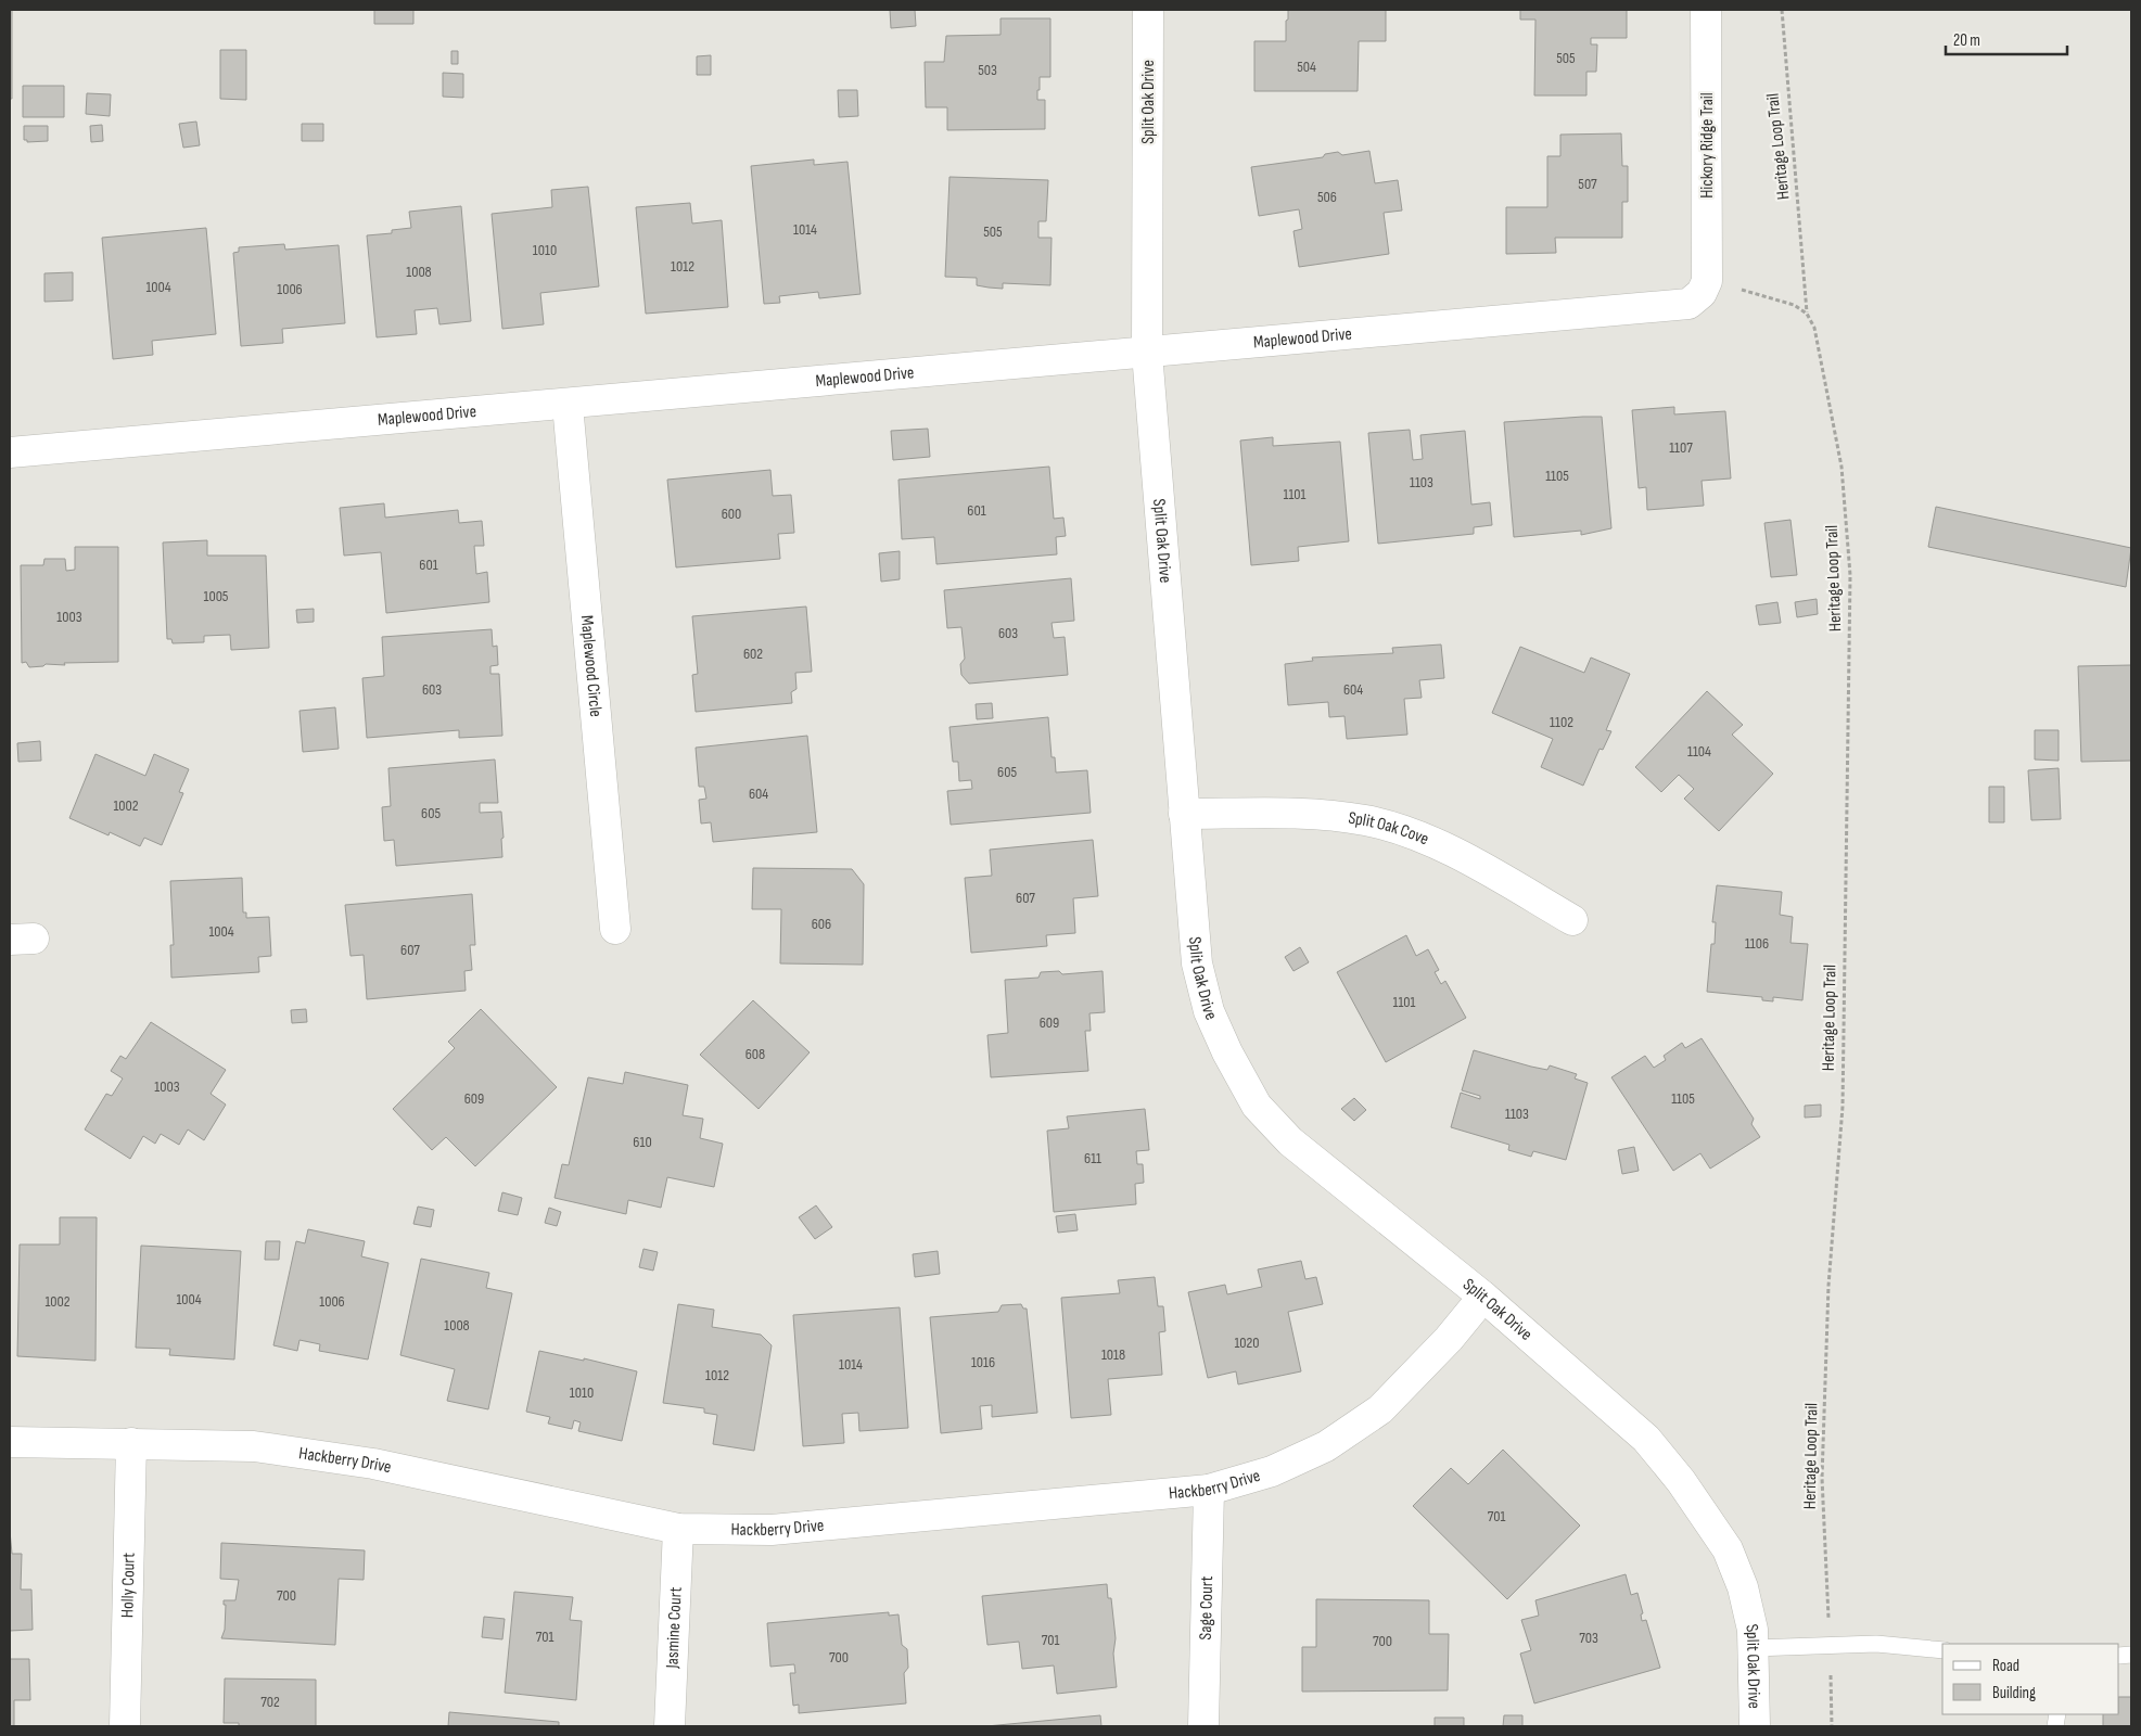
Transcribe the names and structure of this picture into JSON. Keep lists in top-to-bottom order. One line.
{"streets":{"street":["Split Oak Drive","Hickory Ridge Trail","Maplewood Drive","Maplewood Circle","Split Oak Cove","Hackberry Drive","Holly Court","Sage Court","Jasmine Court"],"path":["Heritage Loop Trail"]},"crossings":[["Split Oak Drive","Maplewood Drive"],["Split Oak Drive","Split Oak Cove"],["Split Oak Drive","Hackberry Drive"],["Hickory Ridge Trail","Maplewood Drive"],["Maplewood Drive","Maplewood Circle"],["Hackberry Drive","Holly Court"],["Hackberry Drive","Sage Court"],["Hackberry Drive","Jasmine Court"]],"house_numbers":["505","504","503","507","506","1014","505","1010","1012","1008","1004","1006","1107","1105","1103","1101","601","600","601","1005","1003","603","602","603","604","1102","1104","605","604","1002","605","607","606","1004","1106","607","1101","609","608","1003","609","1105","1103","610","611","1004","1002","1006","1008","1020","1018","1016","1014","1012","1010","701","700","701","703","701","700","700","702"],"legend":["Road","Building"],"scale_bar":"20 m"}
